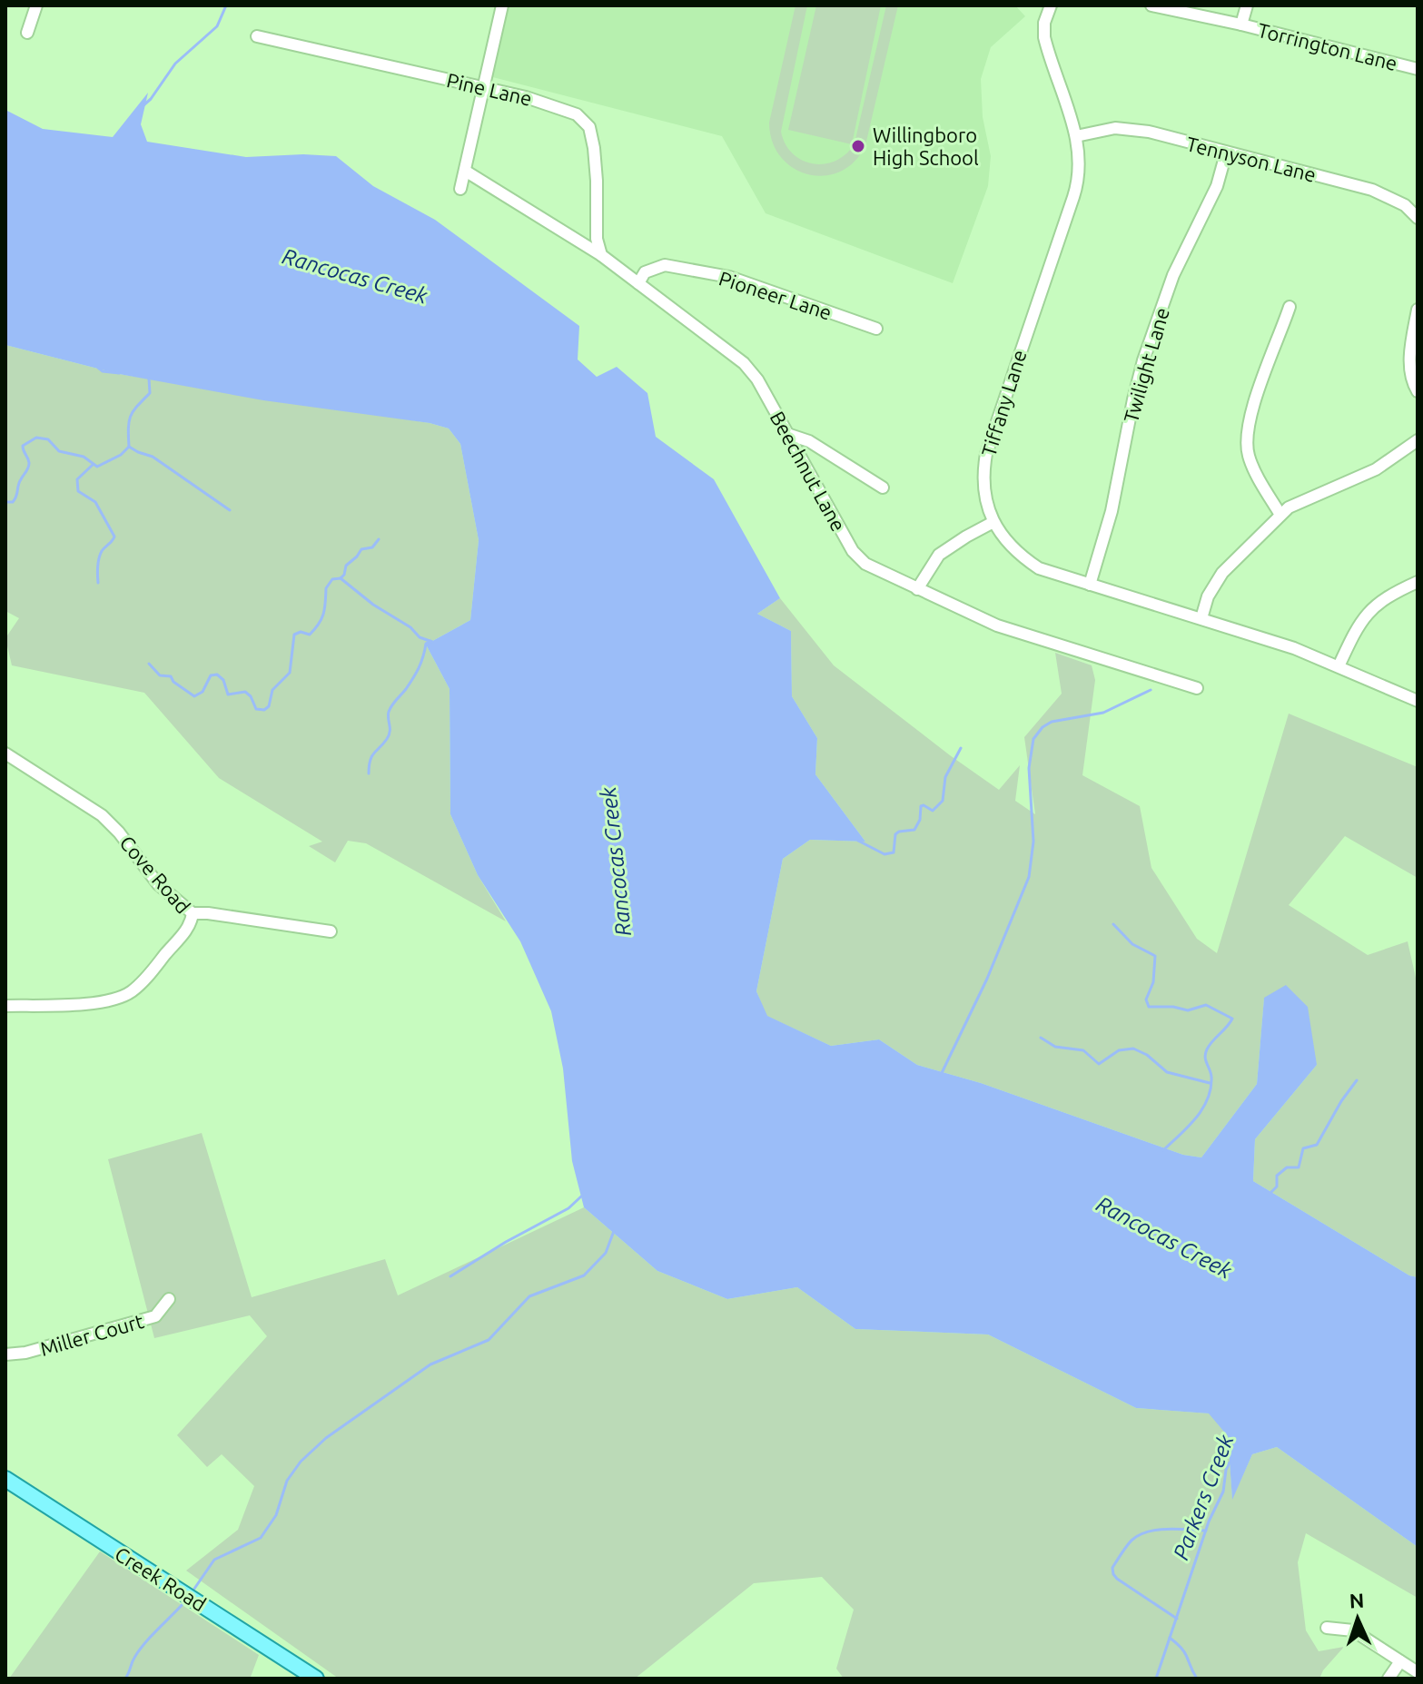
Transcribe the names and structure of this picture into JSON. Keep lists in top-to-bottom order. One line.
{"streets":{"main road":["Creek Road"],"street":["Torrington Lane","Pine Lane","Tennyson Lane","Pioneer Lane","Twilight Lane","Tiffany Lane","Beechnut Lane","Cove Road","Miller Court"]},"crossings":[["Pine Lane","Beechnut Lane"],["Tennyson Lane","Twilight Lane"],["Tennyson Lane","Tiffany Lane"],["Pioneer Lane","Beechnut Lane"],["Twilight Lane","Tiffany Lane"]],"water":["Rancocas Creek","Parkers Creek"],"places":["Willingboro High School"],"north":"top"}
